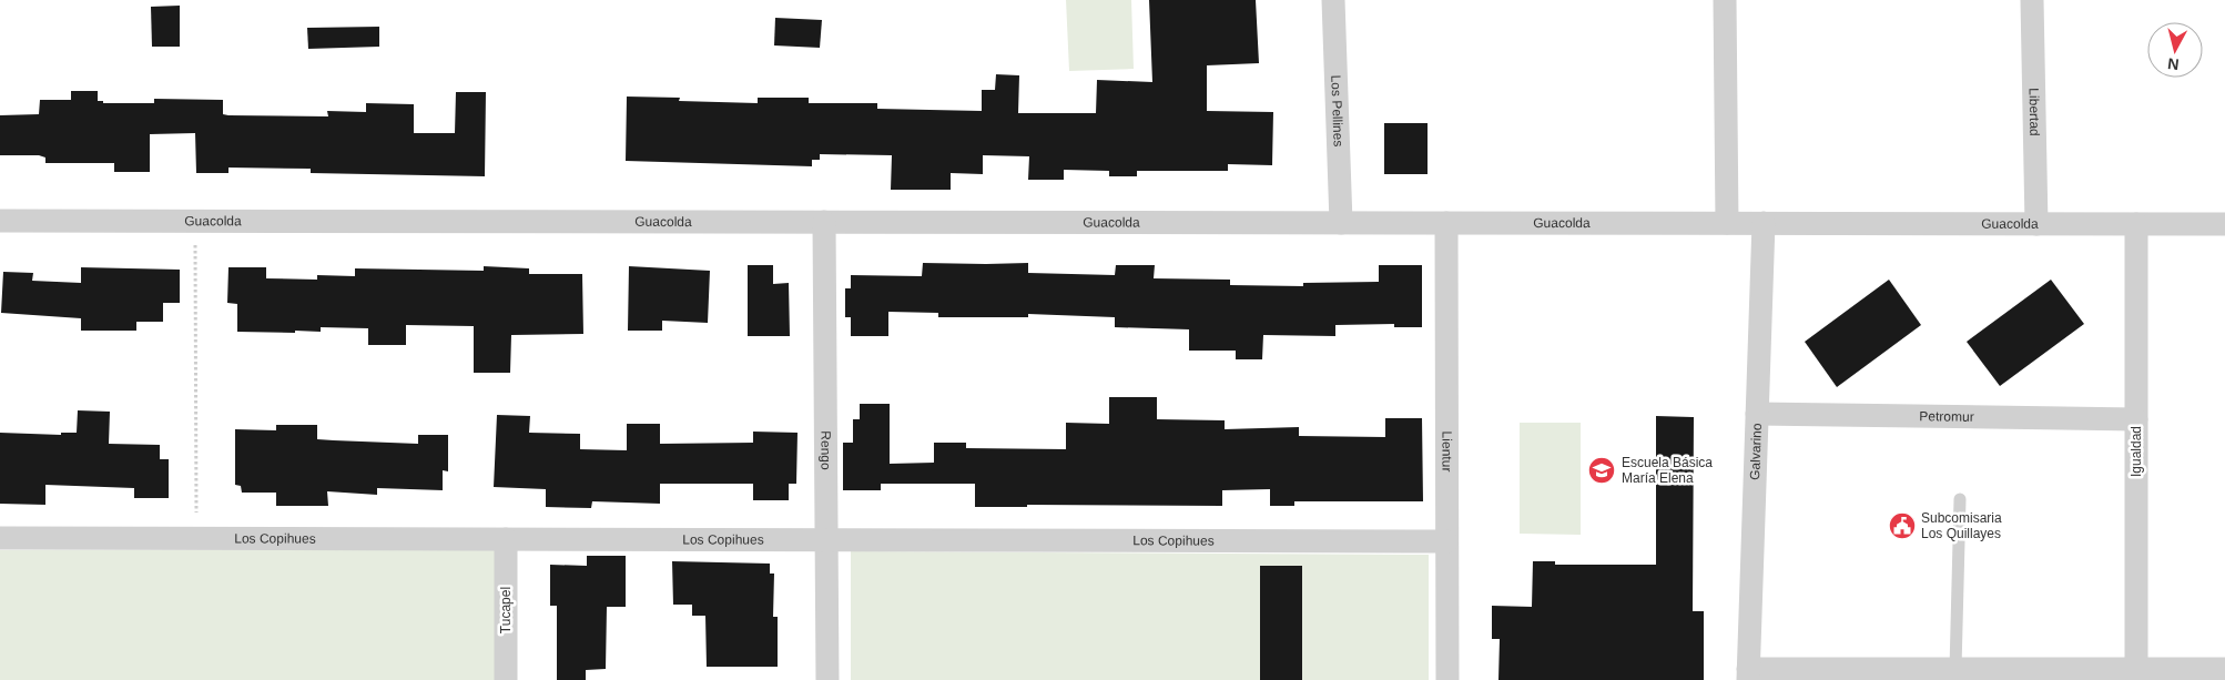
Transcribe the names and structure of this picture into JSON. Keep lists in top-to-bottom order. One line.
{"streets":{"street":["Los Pellines","Libertad","Guacolda","Petromur","Rengo","Lientur","Galvarino","Igualdad","Los Copihues","Tucapel"]},"crossings":[["Los Pellines","Guacolda"],["Libertad","Guacolda"],["Guacolda","Rengo"],["Guacolda","Lientur"],["Guacolda","Galvarino"],["Guacolda","Igualdad"],["Petromur","Galvarino"],["Petromur","Igualdad"],["Rengo","Los Copihues"],["Lientur","Los Copihues"],["Los Copihues","Tucapel"]],"places":{"school or university":["Escuela Básica María Elena"],"public building":["Subcomisaria Los Quillayes"]},"north":"bottom"}
